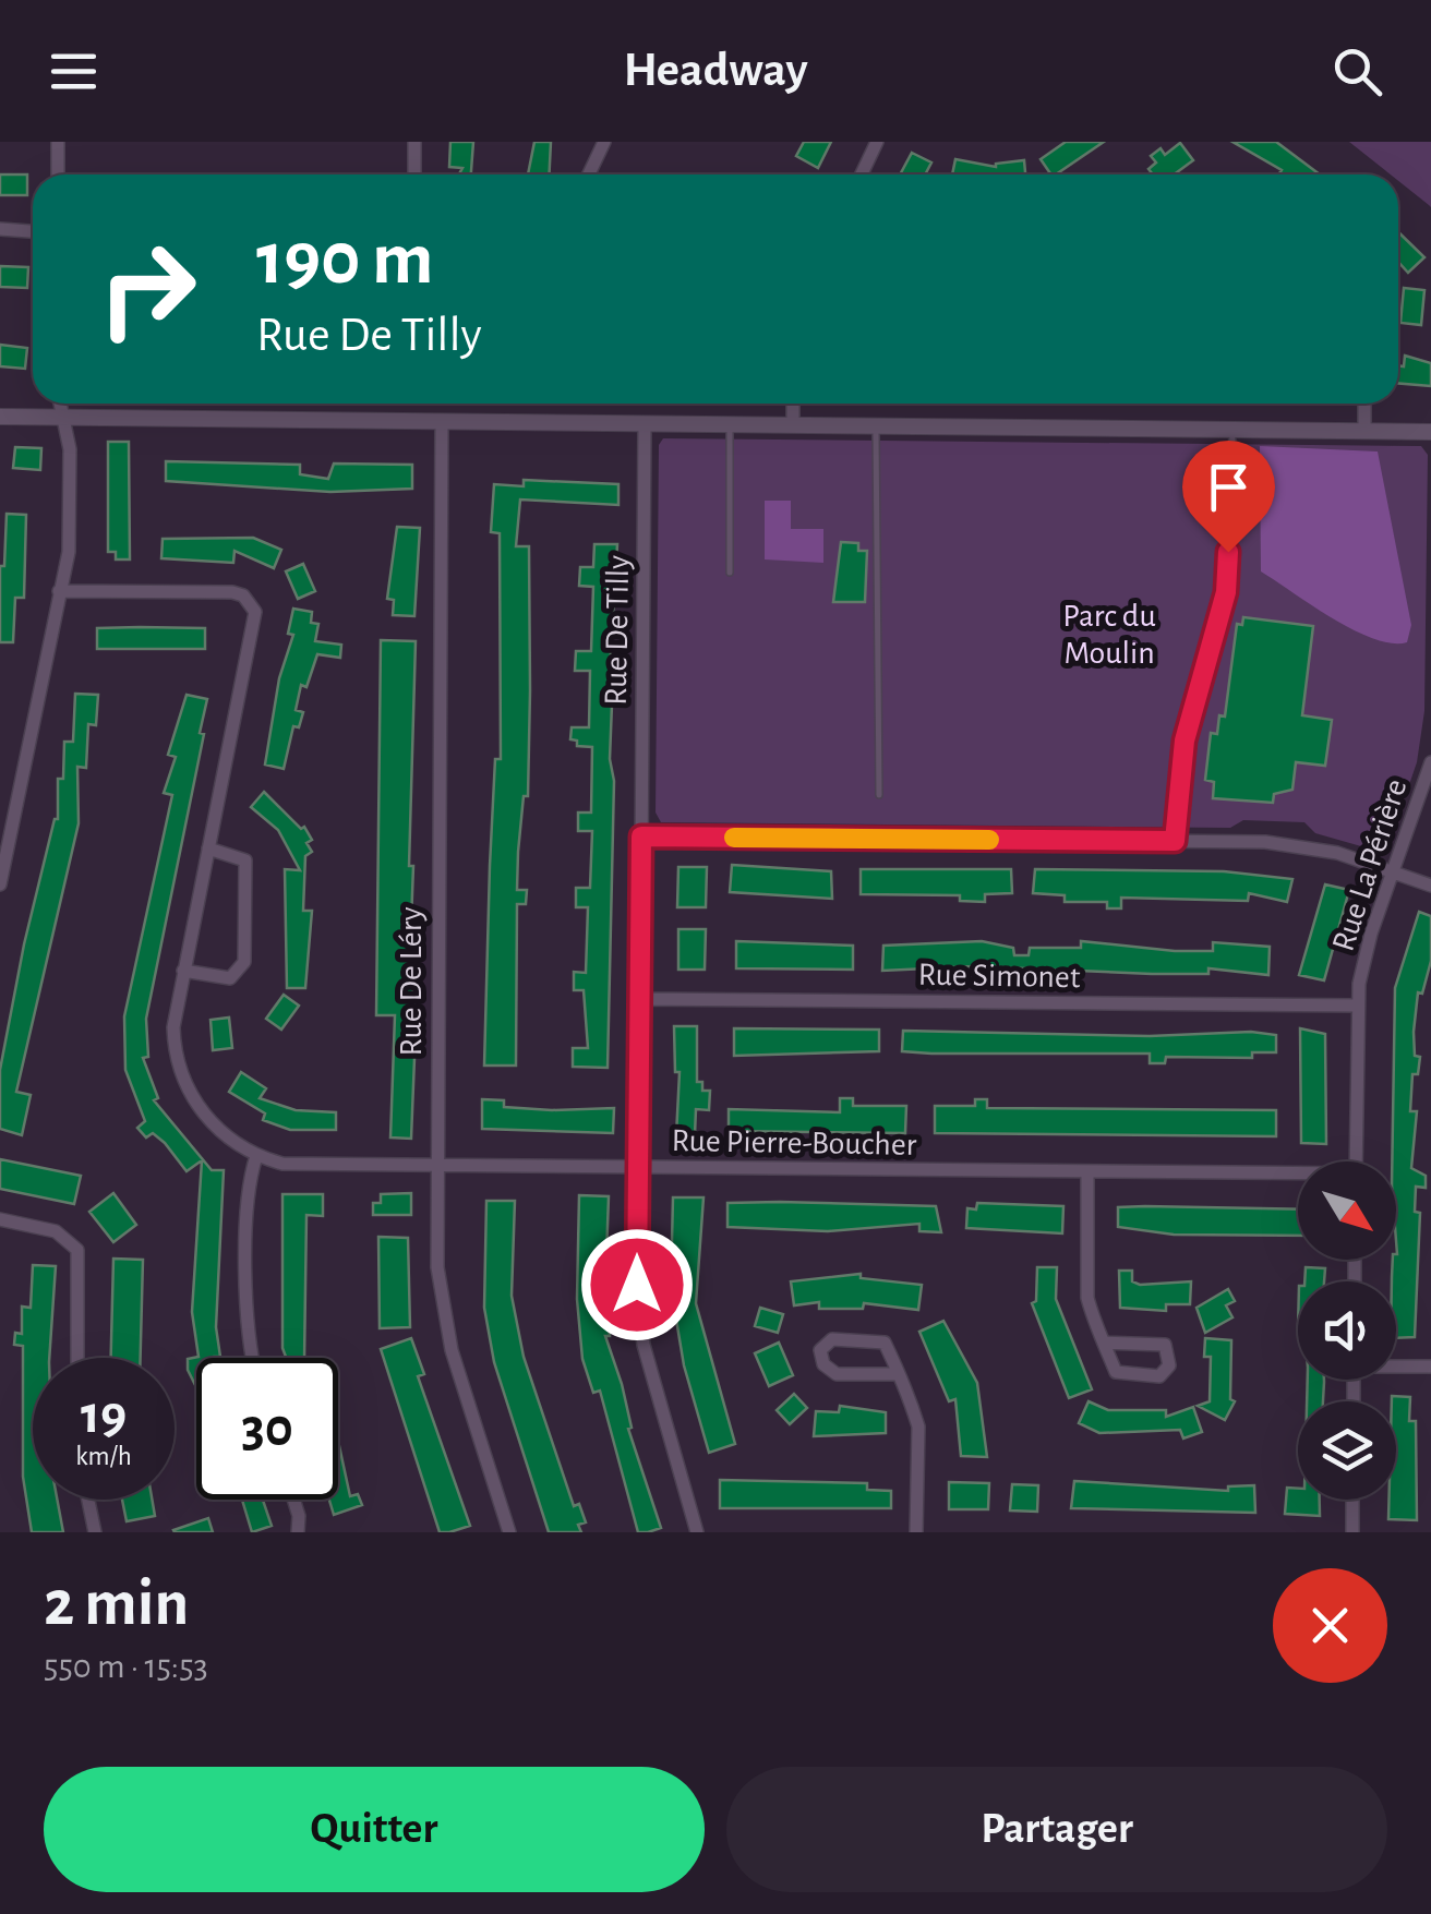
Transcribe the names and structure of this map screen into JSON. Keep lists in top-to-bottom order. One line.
{"streets":{"street":["Rue De Tilly","Rue La Périère","Rue Simonet","Rue De Léry","Rue Pierre-Boucher"]},"crossings":[["Rue De Tilly","Rue Simonet"],["Rue De Tilly","Rue Pierre-Boucher"],["Rue La Périère","Rue Simonet"],["Rue De Léry","Rue Pierre-Boucher"]],"parks":["Parc du Moulin"],"north":"bottom right","page":{"header":"Headway","turn":["190 m","Rue De Tilly"],"speed":"19 km/h","limit":"30","heading":["2 min","550 m · 15:53"],"buttons":["Quitter","Partager"]}}
